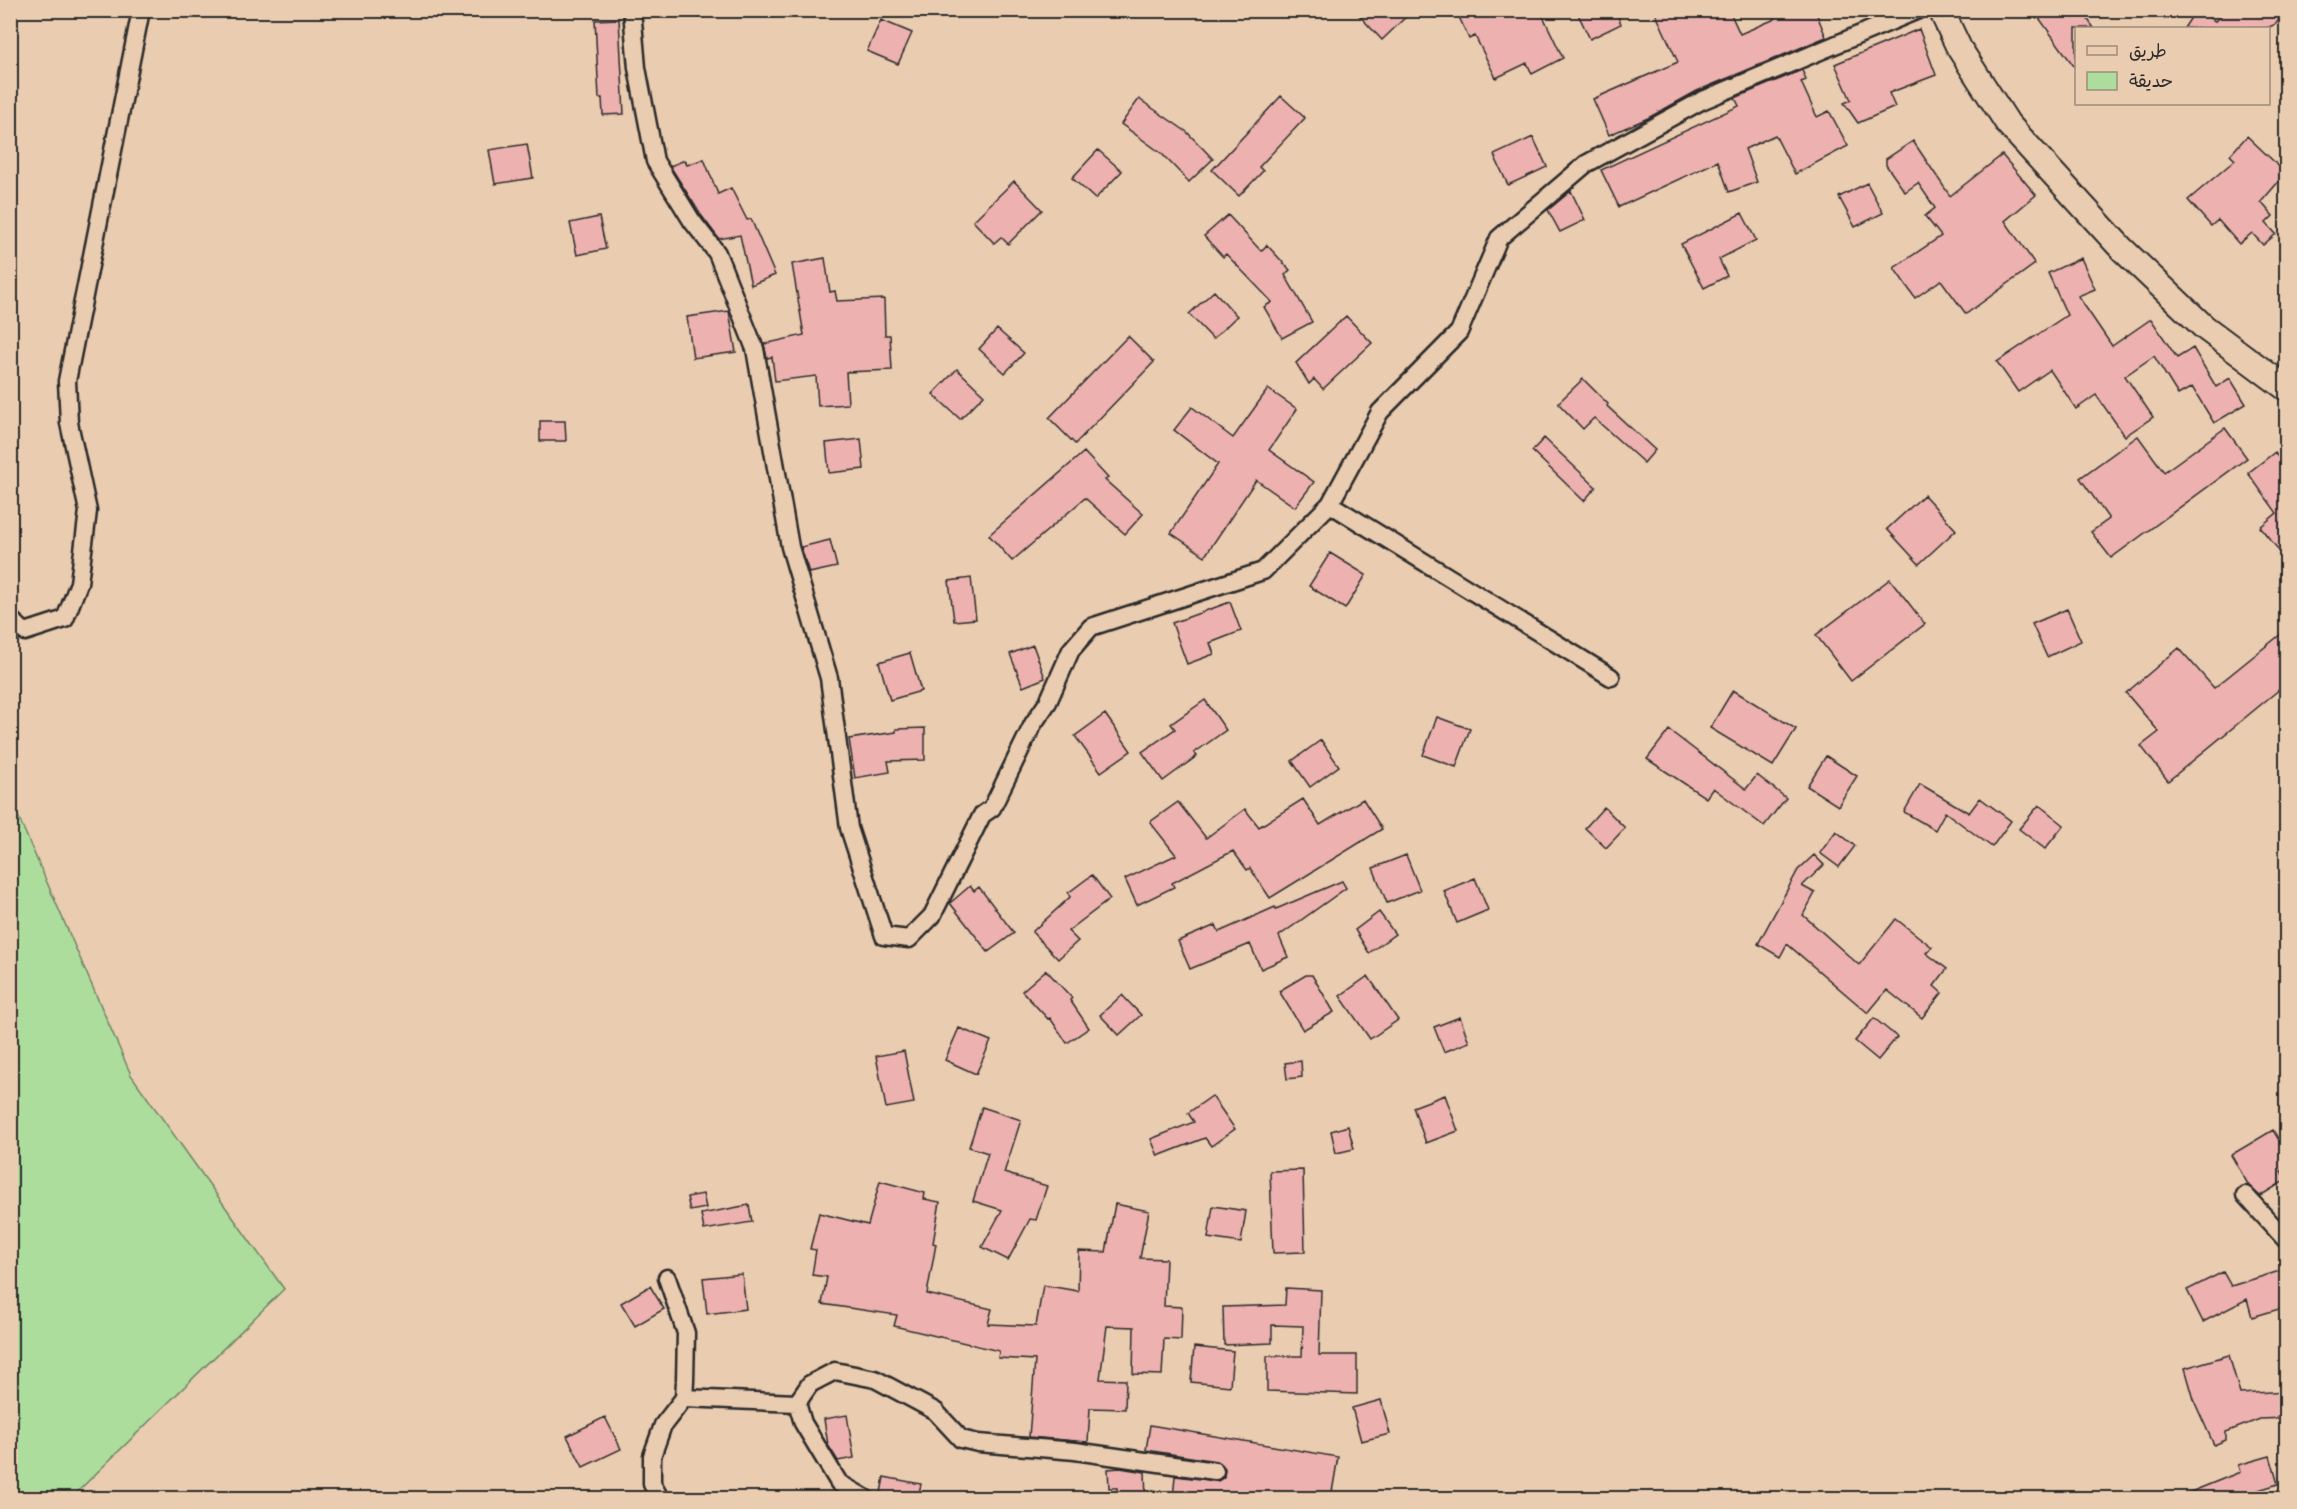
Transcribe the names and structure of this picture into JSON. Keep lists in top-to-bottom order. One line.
{"legend":["طريق","حديقة"]}
